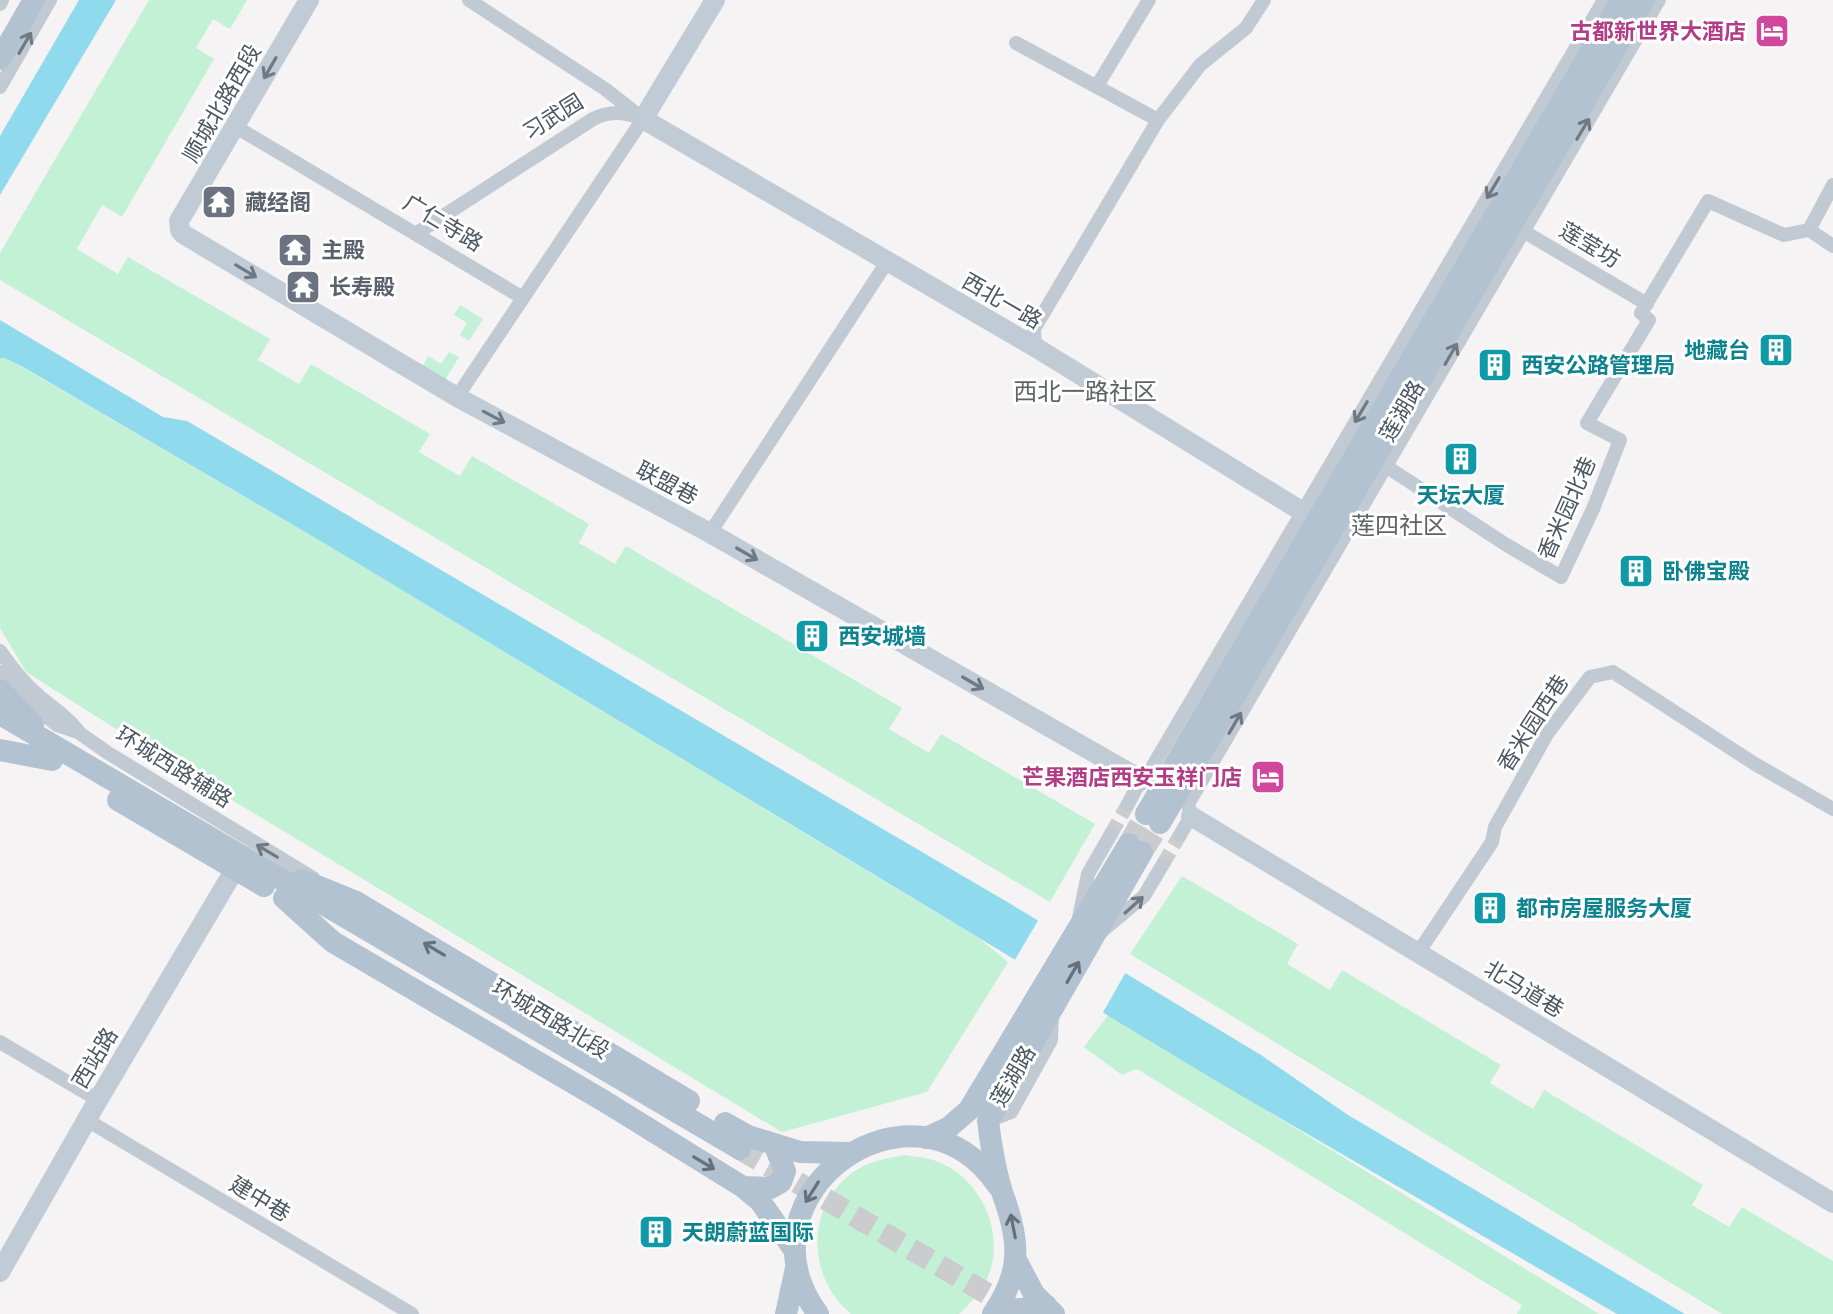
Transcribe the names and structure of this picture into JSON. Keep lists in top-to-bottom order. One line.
{"streets":{"main road":["莲湖路","环城西路北段"],"street":["顺城北路西段","习武园","广仁寺路","莲莹坊","西北一路","联盟巷","香米园北巷","香米园西巷","环城西路辅路","北马道巷","西站路","建中巷"]},"crossings":[["顺城北路西段","广仁寺路"],["顺城北路西段","联盟巷"],["习武园","广仁寺路"],["习武园","西北一路"],["莲莹坊","莲湖路"],["莲莹坊","香米园北巷"],["西北一路","莲湖路"],["莲湖路","香米园北巷"],["香米园西巷","北马道巷"],["环城西路辅路","环城西路北段"],["环城西路北段","西站路"],["西站路","建中巷"]],"one_way":["顺城北路西段","联盟巷","环城西路辅路"],"districts":["西北一路社区","莲四社区"],"places":{"hotel":["古都新世界大酒店","芒果酒店西安玉祥门店"],"temple":["藏经阁","主殿","长寿殿"],"building":["地藏台","西安公路管理局","天坛大厦","卧佛宝殿","西安城墙","都市房屋服务大厦","天朗蔚蓝国际"]}}
